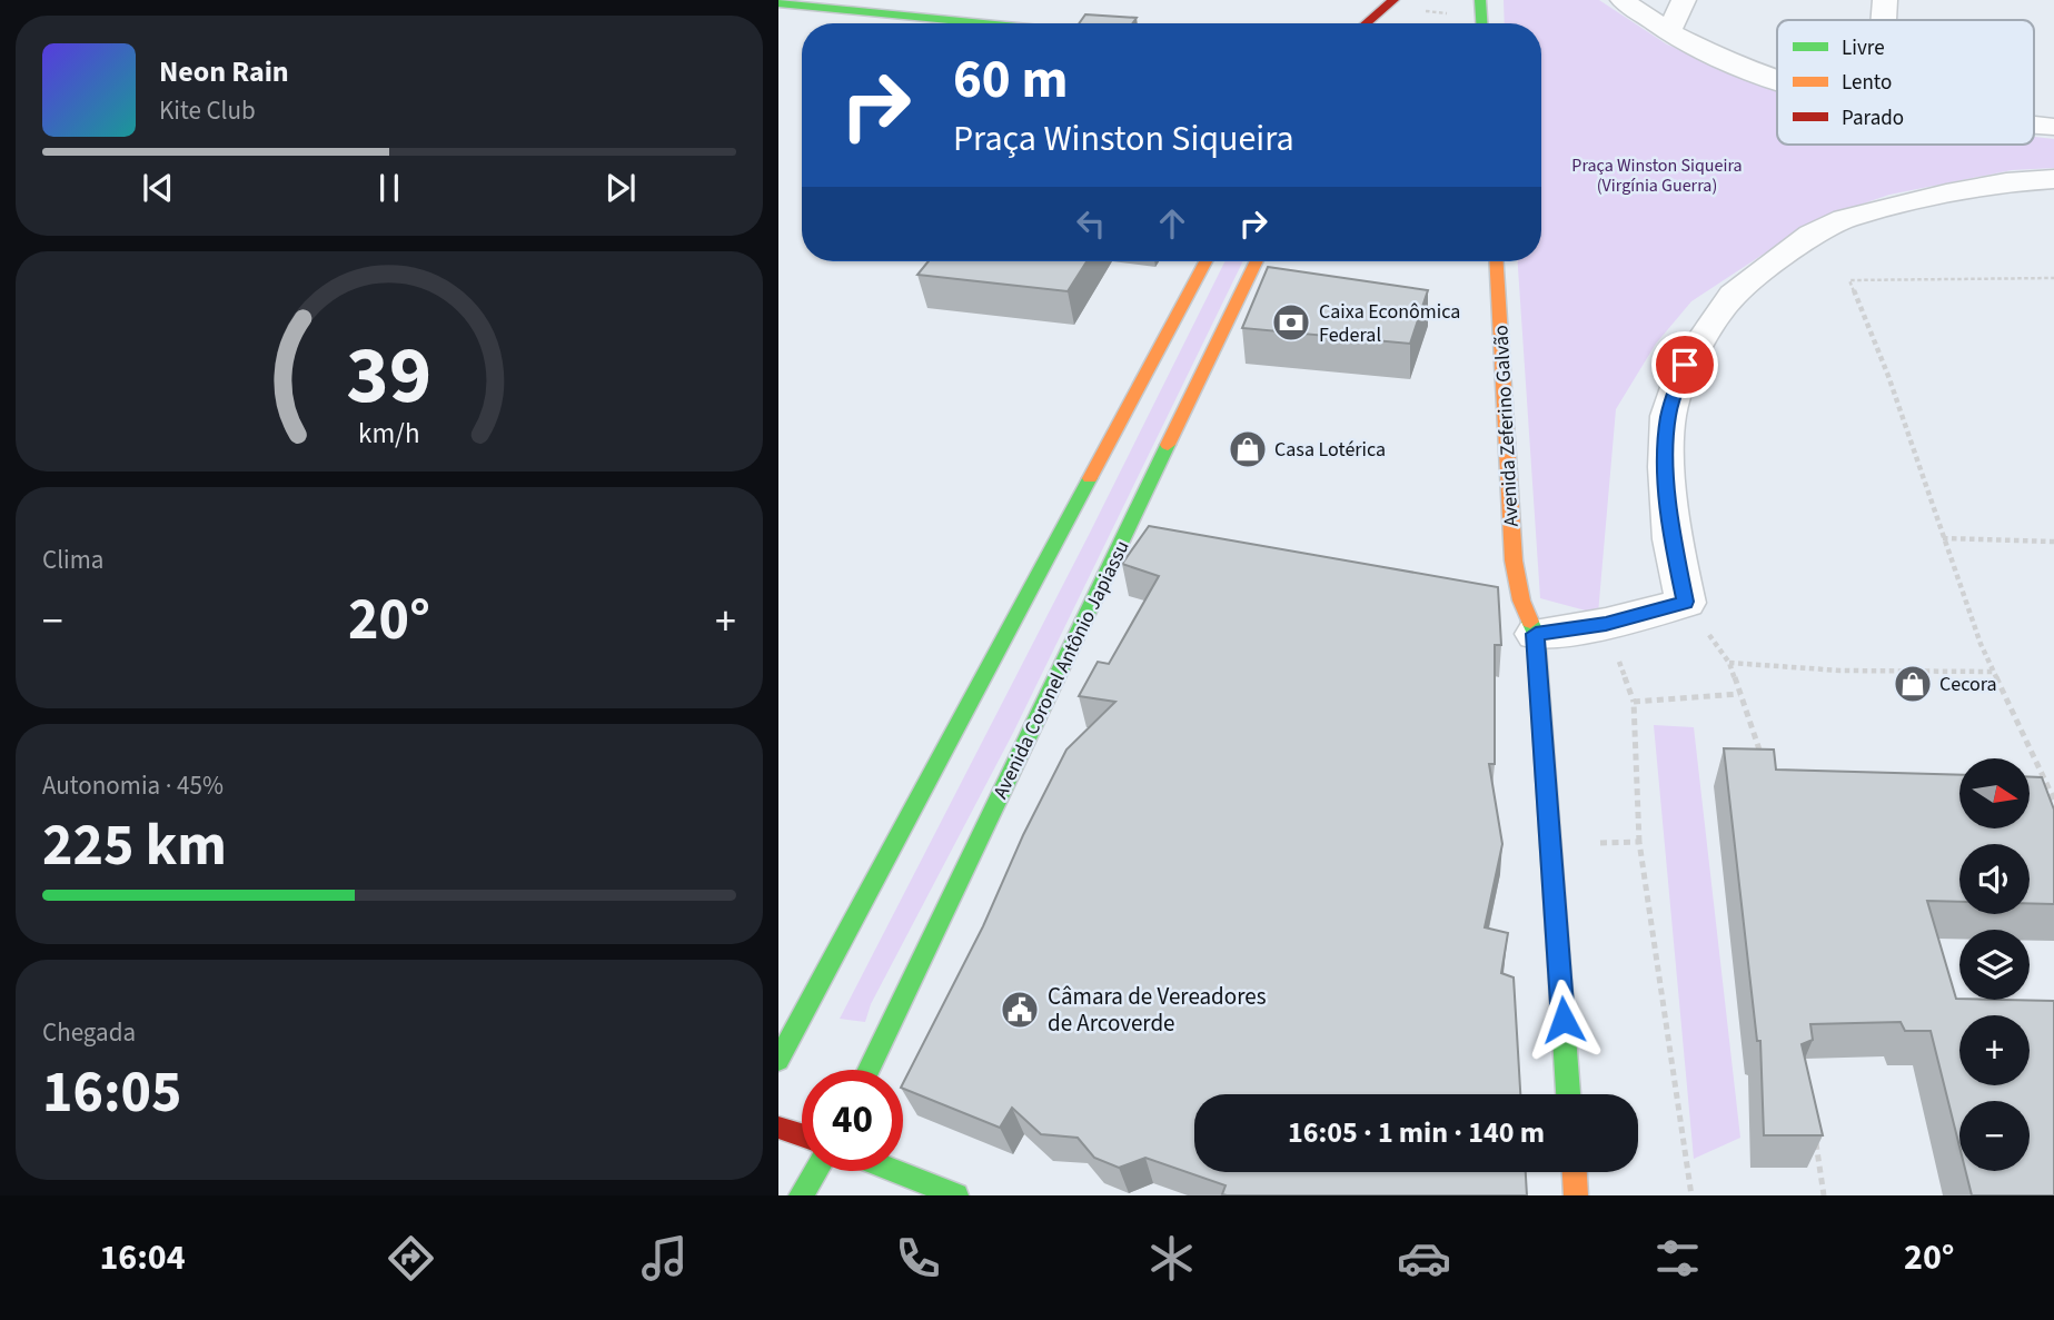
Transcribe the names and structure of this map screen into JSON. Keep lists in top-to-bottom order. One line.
{"streets":{"street":["Avenida Zeferino Galvão","Avenida Coronel Antônio Japiassu"]},"parks":["Praça Winston Siqueira (Virgínia Guerra)"],"places":{"bank":["Caixa Econômica Federal"],"shop":["Casa Lotérica","Cecora"],"public building":["Câmara de Vereadores de Arcoverde"]},"legend":["Livre","Lento","Parado"],"north":"right","page":{"turn":["60 m","Praça Winston Siqueira"],"song":["Neon Rain","Kite Club"],"tile":["Clima",["Autonomia · 45%","225 km"],["Chegada","16:05"]],"heat":["−","20°","+"],"map_buttons":["+","−"],"limit":"40","trip":"16:05 · 1 min · 140 m","tabs":["16:04","20°"],"gauge":["39","km/h"]}}
